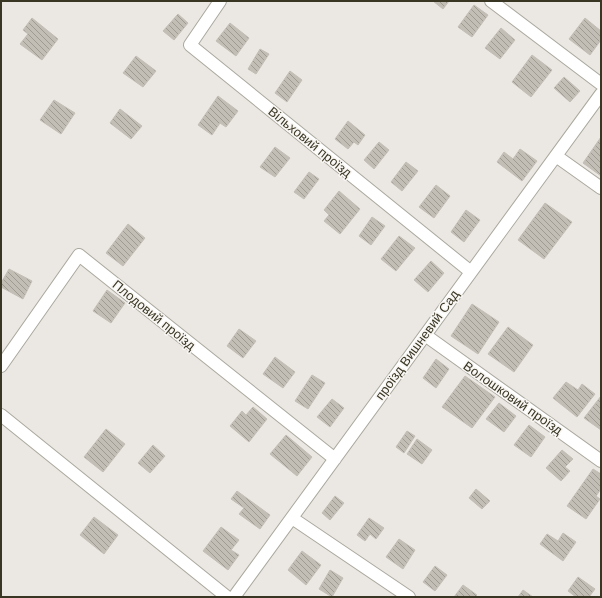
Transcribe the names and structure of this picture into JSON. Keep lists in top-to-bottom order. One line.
{"streets":{"street":["Вільховий проїзд","Плодовий проїзд","проїзд Вишневий Сад","Волошковий проїзд"]},"crossings":[["Вільховий проїзд","проїзд Вишневий Сад"],["Плодовий проїзд","проїзд Вишневий Сад"],["проїзд Вишневий Сад","Волошковий проїзд"]]}
